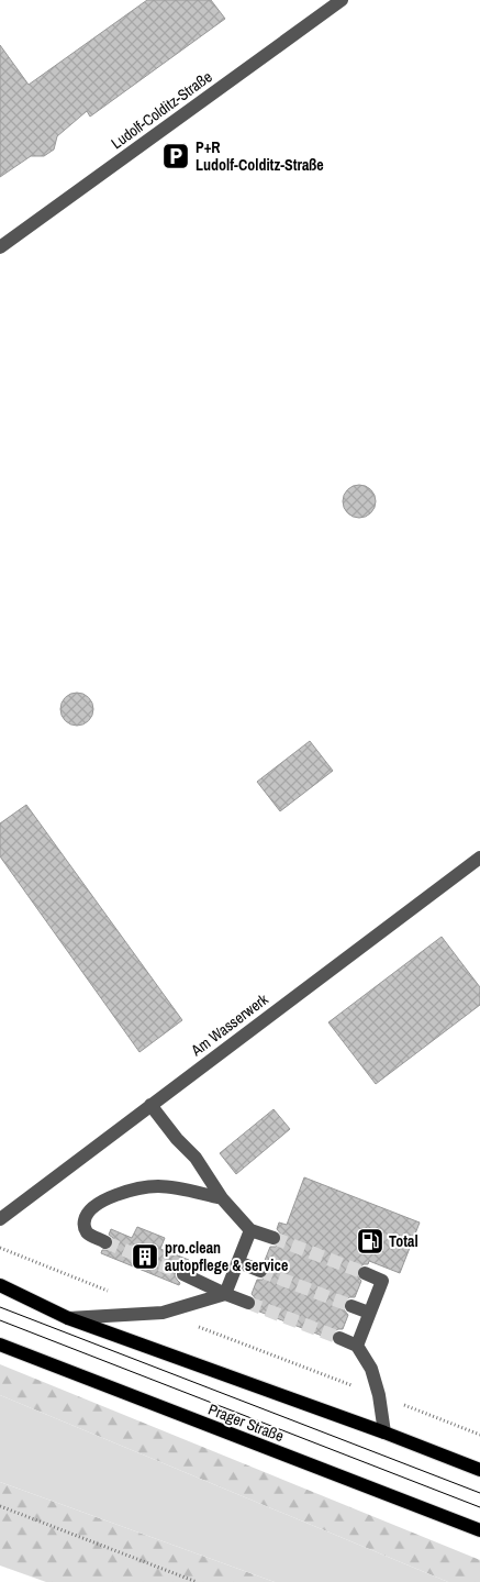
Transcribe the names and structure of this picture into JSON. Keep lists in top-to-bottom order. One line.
{"streets":{"main road":["Prager Straße"],"street":["Ludolf-Colditz-Straße","Am Wasserwerk"]},"places":{"parking":["P+R Ludolf-Colditz-Straße"],"fuel station":["Total"],"building":["pro.clean autopflege & service"]}}
